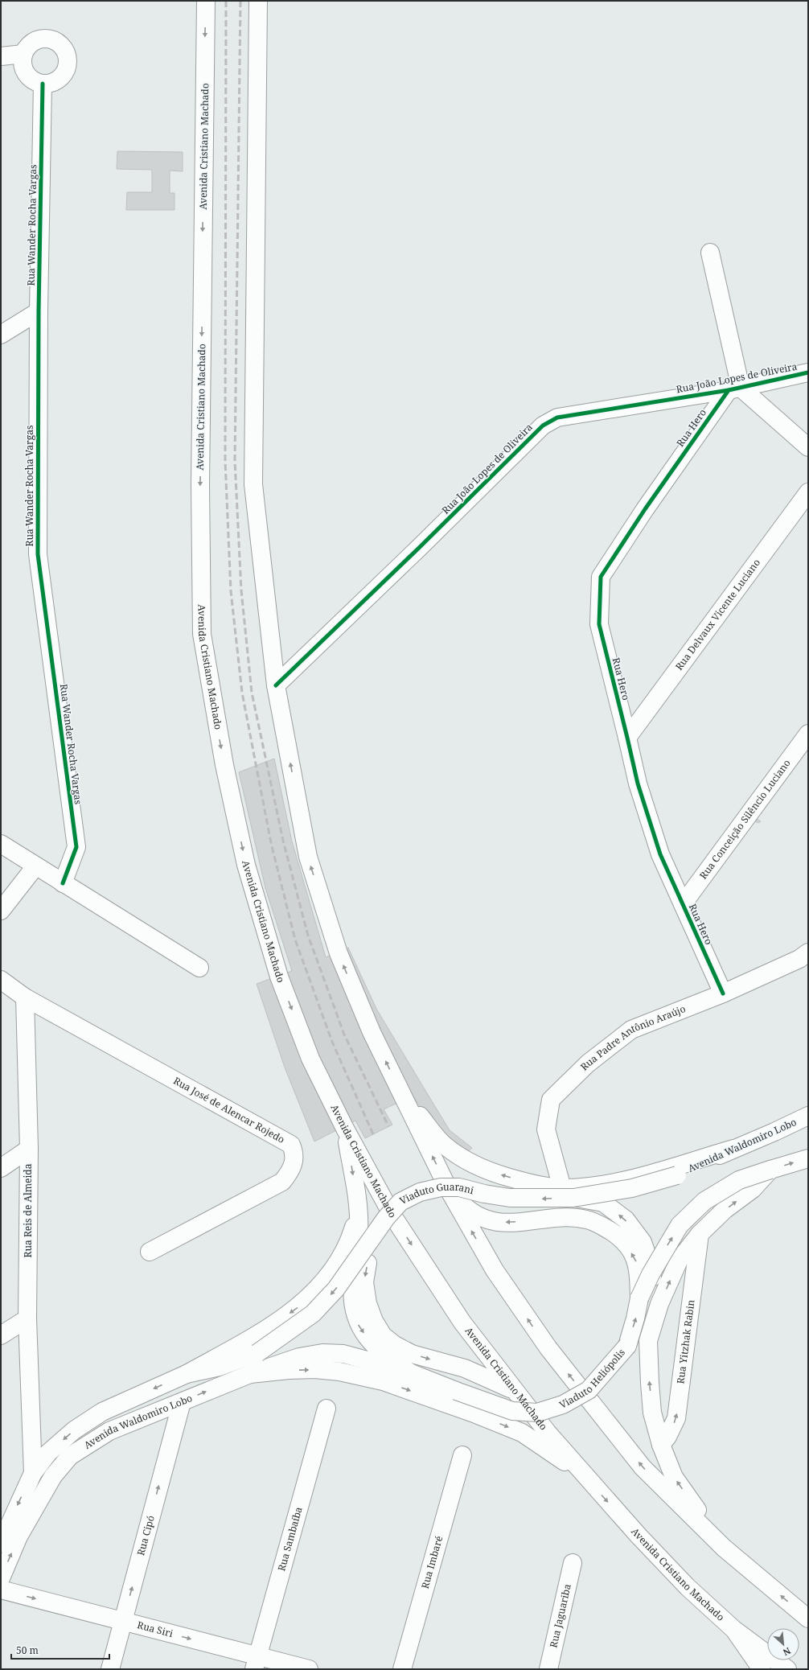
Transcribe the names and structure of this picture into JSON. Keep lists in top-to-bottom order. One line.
{"streets":{"main road":["Avenida Cristiano Machado","Rua Wander Rocha Vargas","Rua João Lopes de Oliveira","Rua Hero","Rua Delvaux Vicente Luciano","Rua Conceição Silêncio Luciano","Rua Padre Antônio Araújo","Rua José de Alencar Rojedo","Avenida Waldomiro Lobo","Viaduto Guarani","Rua Reis de Almeida","Rua Yitzhak Rabin","Viaduto Heliópolis","Rua Cipó","Rua Sambaíba","Rua Imbaré","Rua Jaguariba","Rua Siri"]},"crossings":[["Rua João Lopes de Oliveira","Rua Hero"],["Rua Hero","Rua Delvaux Vicente Luciano"],["Rua Hero","Rua Conceição Silêncio Luciano"],["Rua Hero","Rua Padre Antônio Araújo"],["Rua Padre Antônio Araújo","Viaduto Guarani"],["Rua José de Alencar Rojedo","Rua Reis de Almeida"],["Avenida Waldomiro Lobo","Viaduto Guarani"],["Avenida Waldomiro Lobo","Rua Reis de Almeida"],["Avenida Waldomiro Lobo","Viaduto Heliópolis"],["Avenida Waldomiro Lobo","Rua Cipó"],["Rua Cipó","Rua Siri"],["Rua Sambaíba","Rua Siri"]],"one_way":["Rua Siri"],"scale_bar":"50 m","north":"bottom right"}
